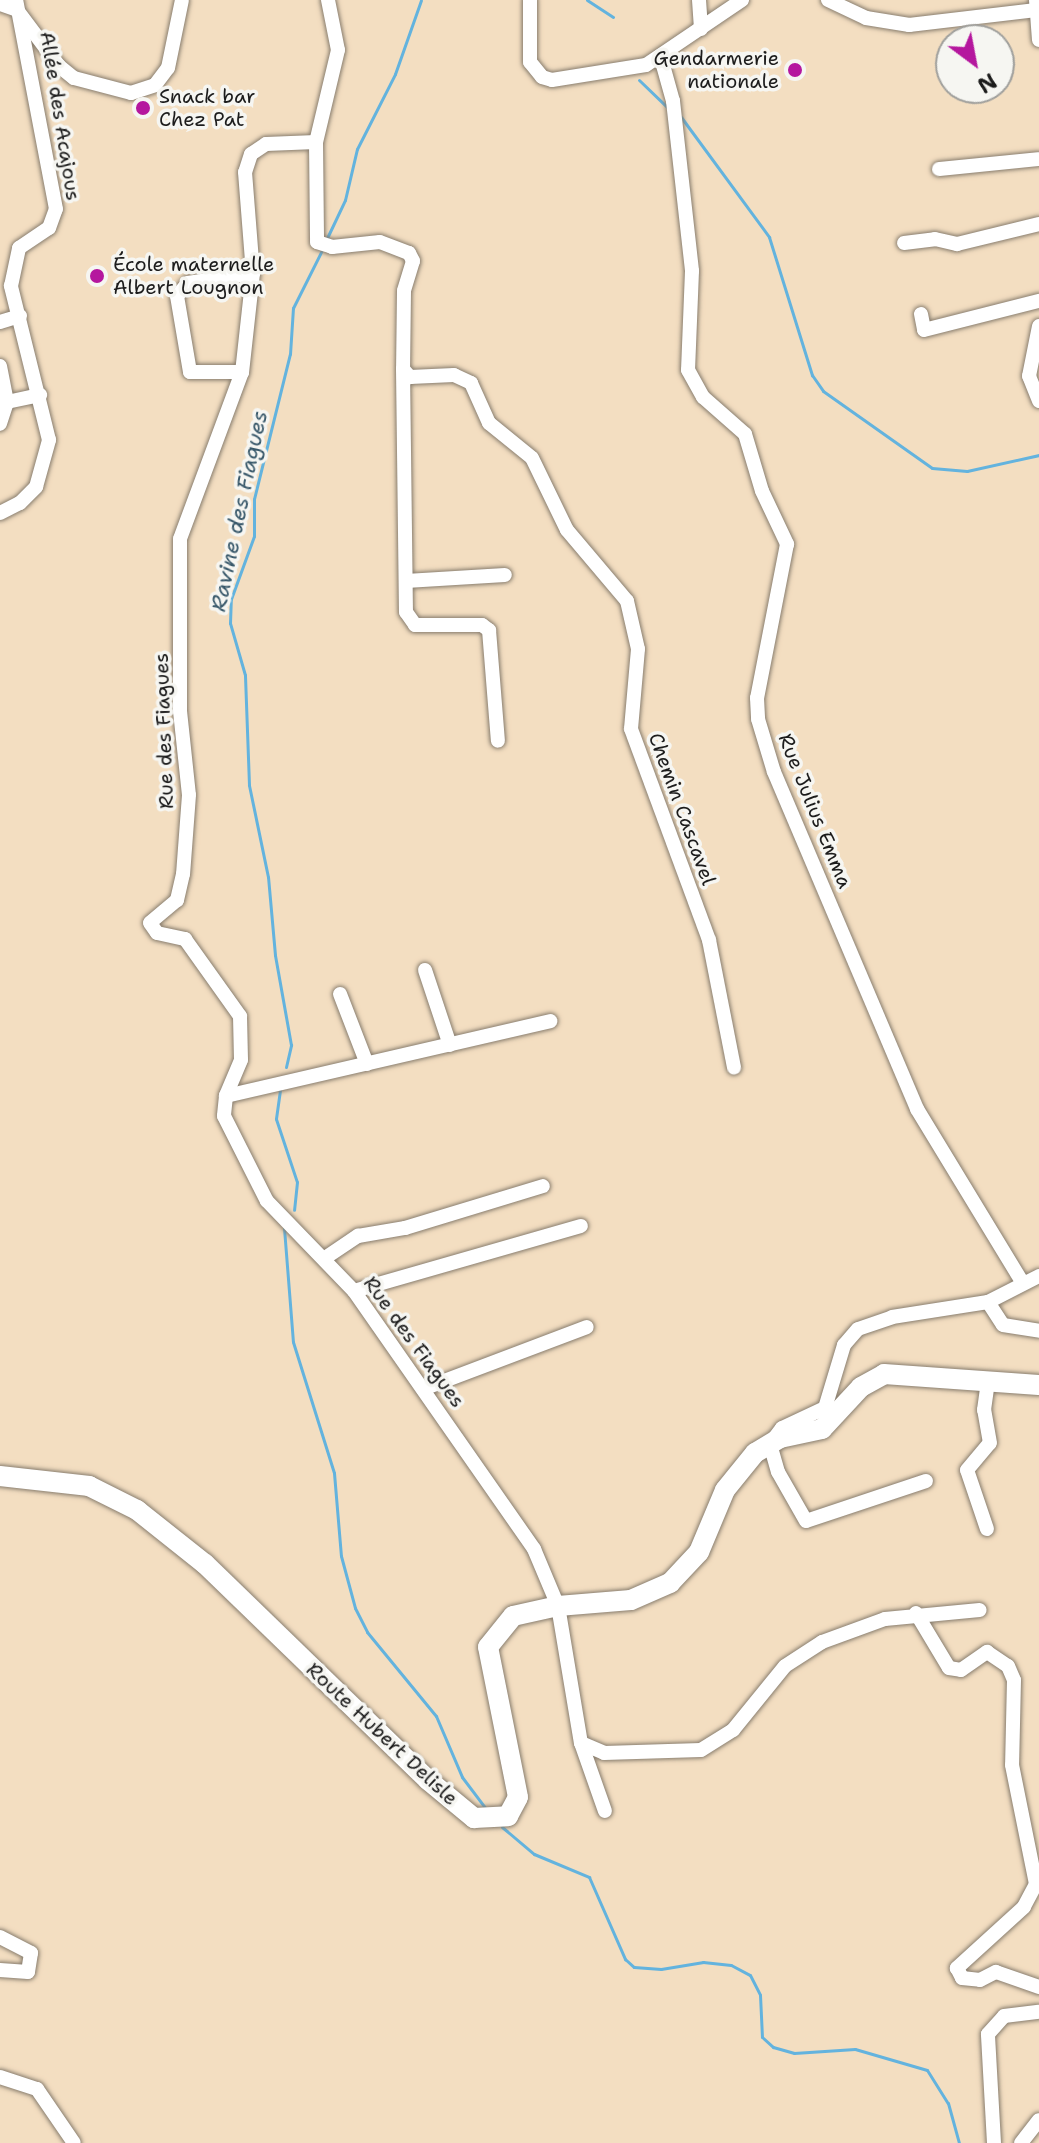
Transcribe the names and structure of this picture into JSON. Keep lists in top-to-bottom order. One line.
{"streets":{"main road":["Route Hubert Delisle"],"street":["Allée des Acajous","Rue des Fiagues","Chemin Cascavel","Rue Julius Emma"]},"crossings":[["Rue des Fiagues","Route Hubert Delisle"]],"water":["Ravine des Fiagues"],"places":["Gendarmerie nationale","Snack bar Chez Pat","École maternelle Albert Lougnon"],"north":"bottom right"}
